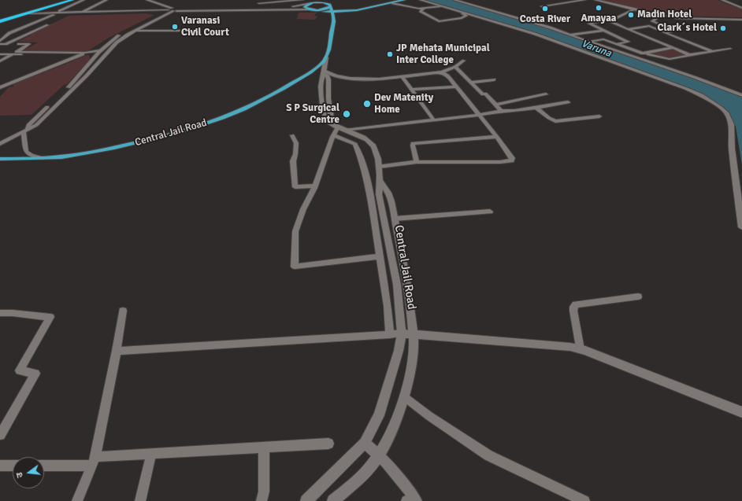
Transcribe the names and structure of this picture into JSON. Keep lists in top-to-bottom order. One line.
{"streets":{"main road":["Central Jail Road"]},"water":["Varuna"],"places":["Amayaa","Costa River","Madin Hotel","Varanasi Civil Court","Clark´s Hotel","JP Mehata Municipal Inter College","Dev Matenity Home","S P Surgical Centre"],"north":"left"}
